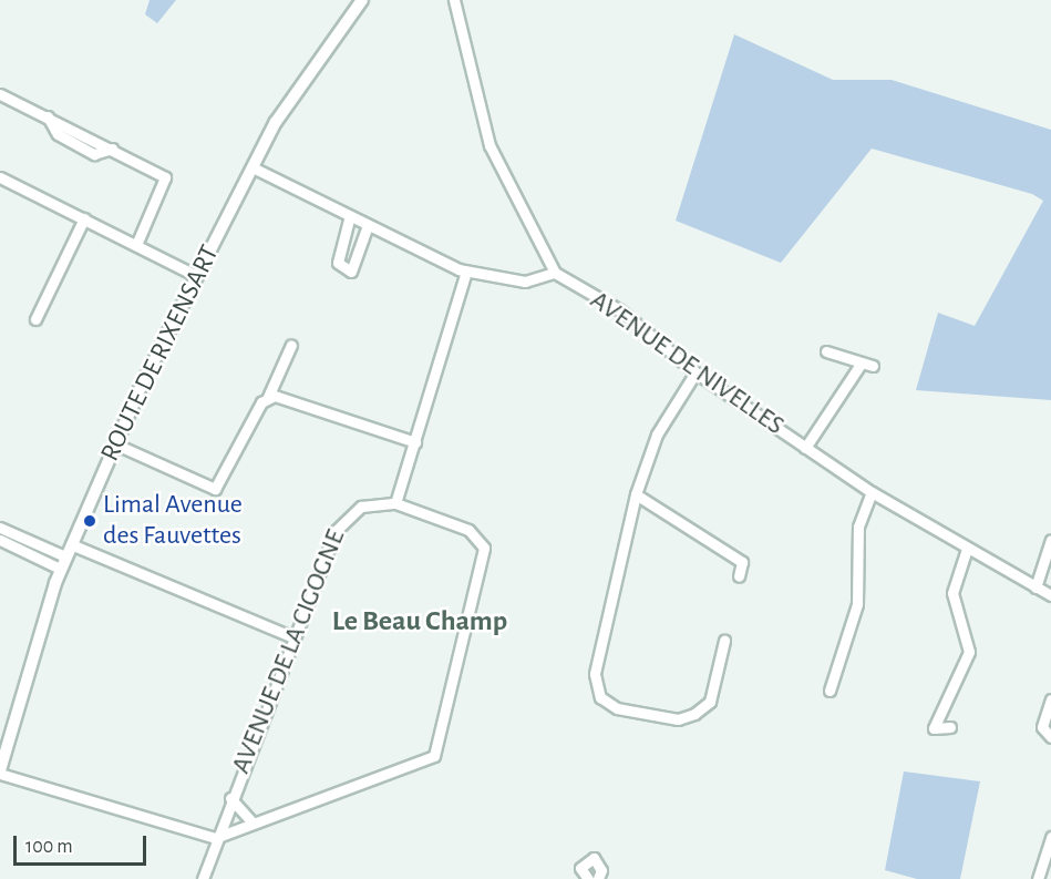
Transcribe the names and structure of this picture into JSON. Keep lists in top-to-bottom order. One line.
{"streets":{"street":["ROUTE DE RIXENSART","AVENUE DE NIVELLES","AVENUE DE LA CIGOGNE"]},"districts":["Le Beau Champ"],"places":["Limal Avenue des Fauvettes"],"scale_bar":"100 m"}
